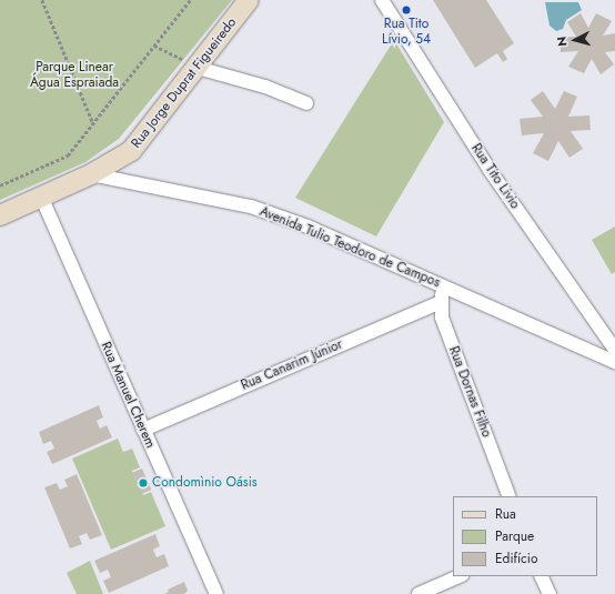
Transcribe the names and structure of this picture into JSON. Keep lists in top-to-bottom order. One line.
{"streets":{"street":["Rua Jorge Duprat Figueiredo","Rua Tito Lívio","Avenida Tulio Teodoro de Campos","Rua Canarim Júnior","Rua Dornas Filho","Rua Manuel Cherem"]},"crossings":[["Rua Jorge Duprat Figueiredo","Avenida Tulio Teodoro de Campos"],["Avenida Tulio Teodoro de Campos","Rua Dornas Filho"],["Rua Canarim Júnior","Rua Dornas Filho"],["Rua Canarim Júnior","Rua Manuel Cherem"]],"parks":["Parque Linear Água Espraiada"],"places":["Rua Tito Lívio, 54","Condomìnio Oásis"],"legend":["Rua","Parque","Edifício"],"north":"left"}
